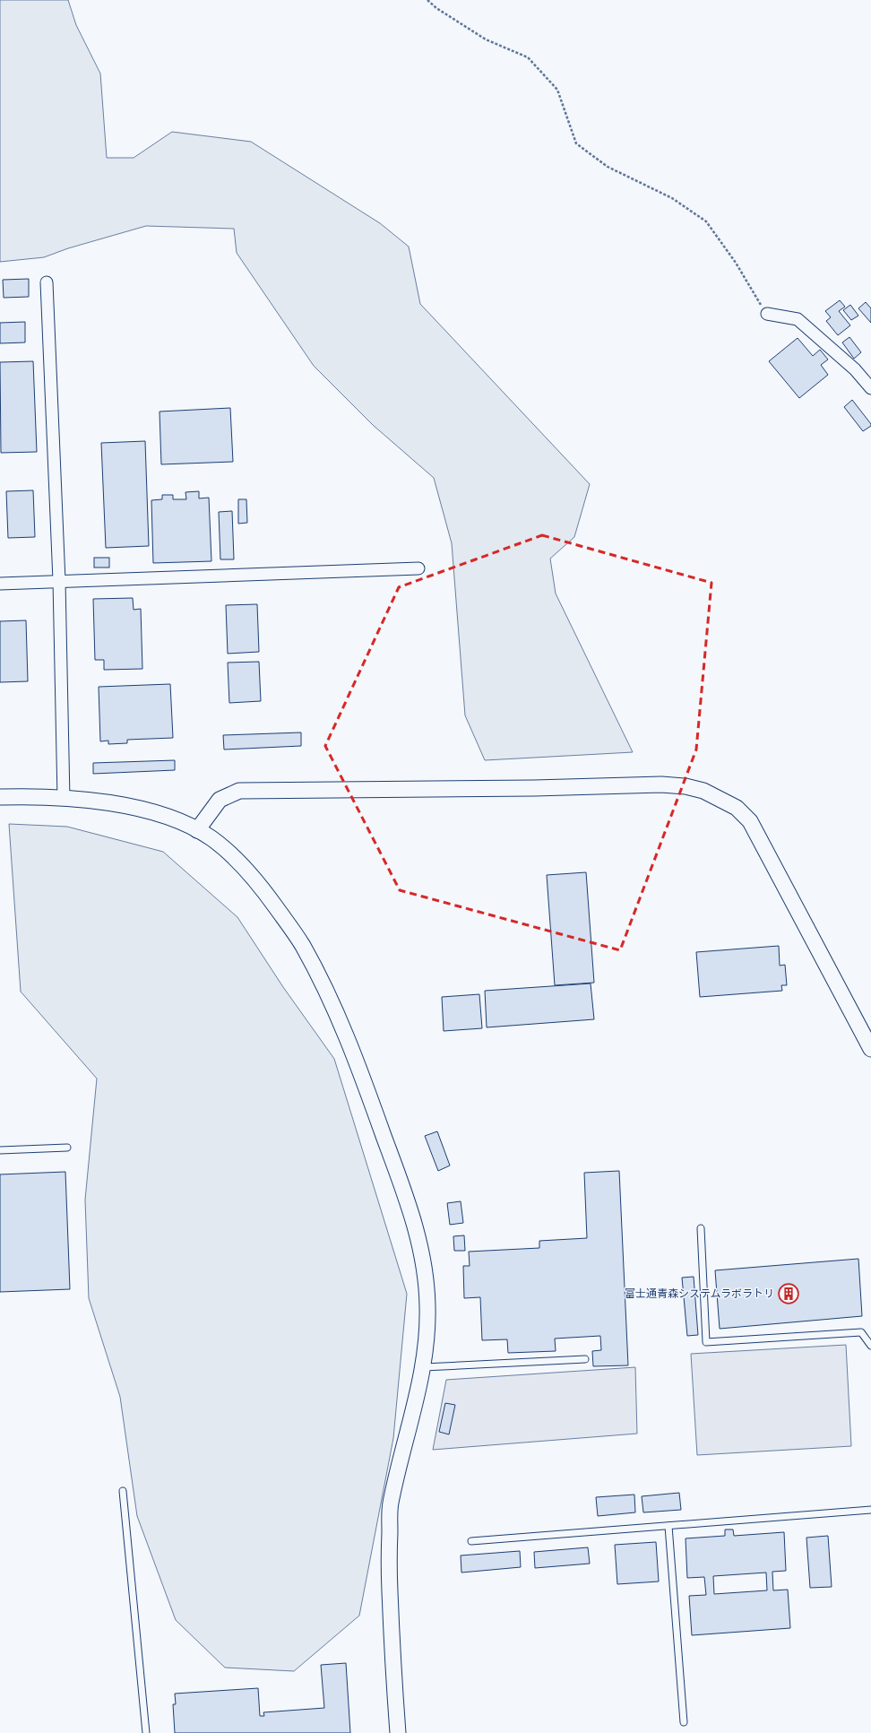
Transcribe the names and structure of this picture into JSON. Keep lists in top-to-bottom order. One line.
{"places":{"building":["富士通青森システムラボラトリ"]}}
